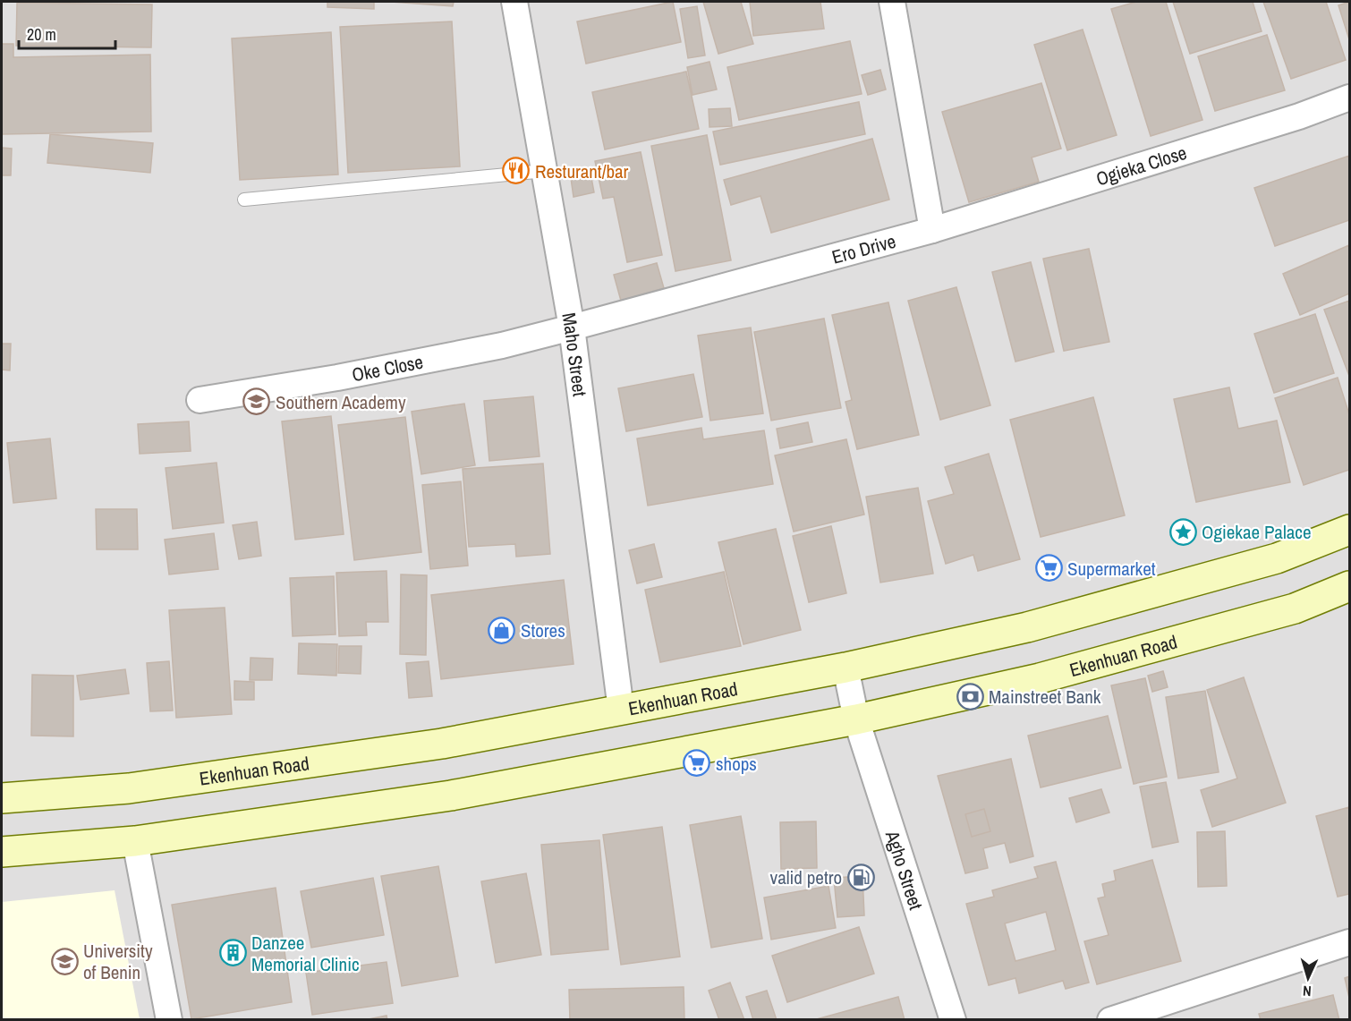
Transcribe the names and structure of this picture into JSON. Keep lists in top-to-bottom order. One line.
{"streets":{"main road":["Ekenhuan Road"],"street":["Ogieka Close","Ero Drive","Maho Street","Oke Close","Agho Street"]},"crossings":[["Ogieka Close","Ero Drive"],["Ero Drive","Maho Street"],["Ero Drive","Oke Close"],["Maho Street","Oke Close"],["Maho Street","Ekenhuan Road"],["Ekenhuan Road","Agho Street"]],"places":{"restaurant":["Resturant/bar"],"school or university":["Southern Academy","University of Benin"],"place":["Ogiekae Palace"],"supermarket":["Supermarket","shops"],"shop":["Stores"],"bank":["Mainstreet Bank"],"fuel station":["valid petro"],"building":["Danzee Memorial Clinic"]},"scale_bar":"20 m","north":"bottom"}
